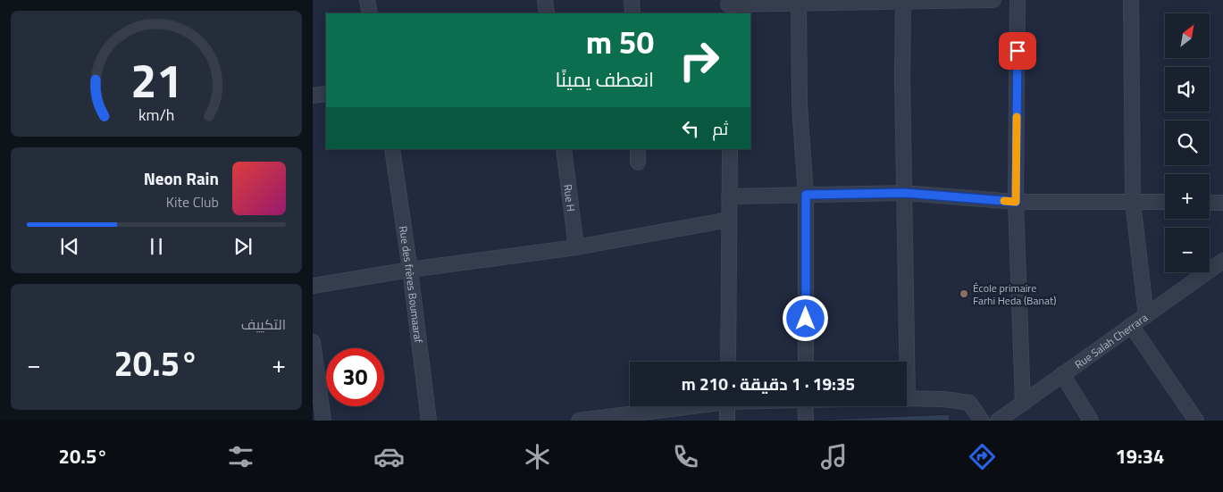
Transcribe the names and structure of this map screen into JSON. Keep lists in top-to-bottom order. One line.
{"streets":{"street":["Rue H","Rue des frères Boumaaraf","Rue Salah Cherrara"]},"places":["École primaire Farhi Heda (Banat)"],"north":"top right","page":{"map_buttons":["+","−"],"turn":["50 m","انعطف يمينًا"],"then":"ثم","song":["Neon Rain","Kite Club"],"tile":"التكييف","heat":["−","20.5°","+"],"limit":"30","trip":"19:35 · 1 دقيقة · 210 m","tabs":["19:34","20.5°"],"gauge":["21","km/h"]}}
